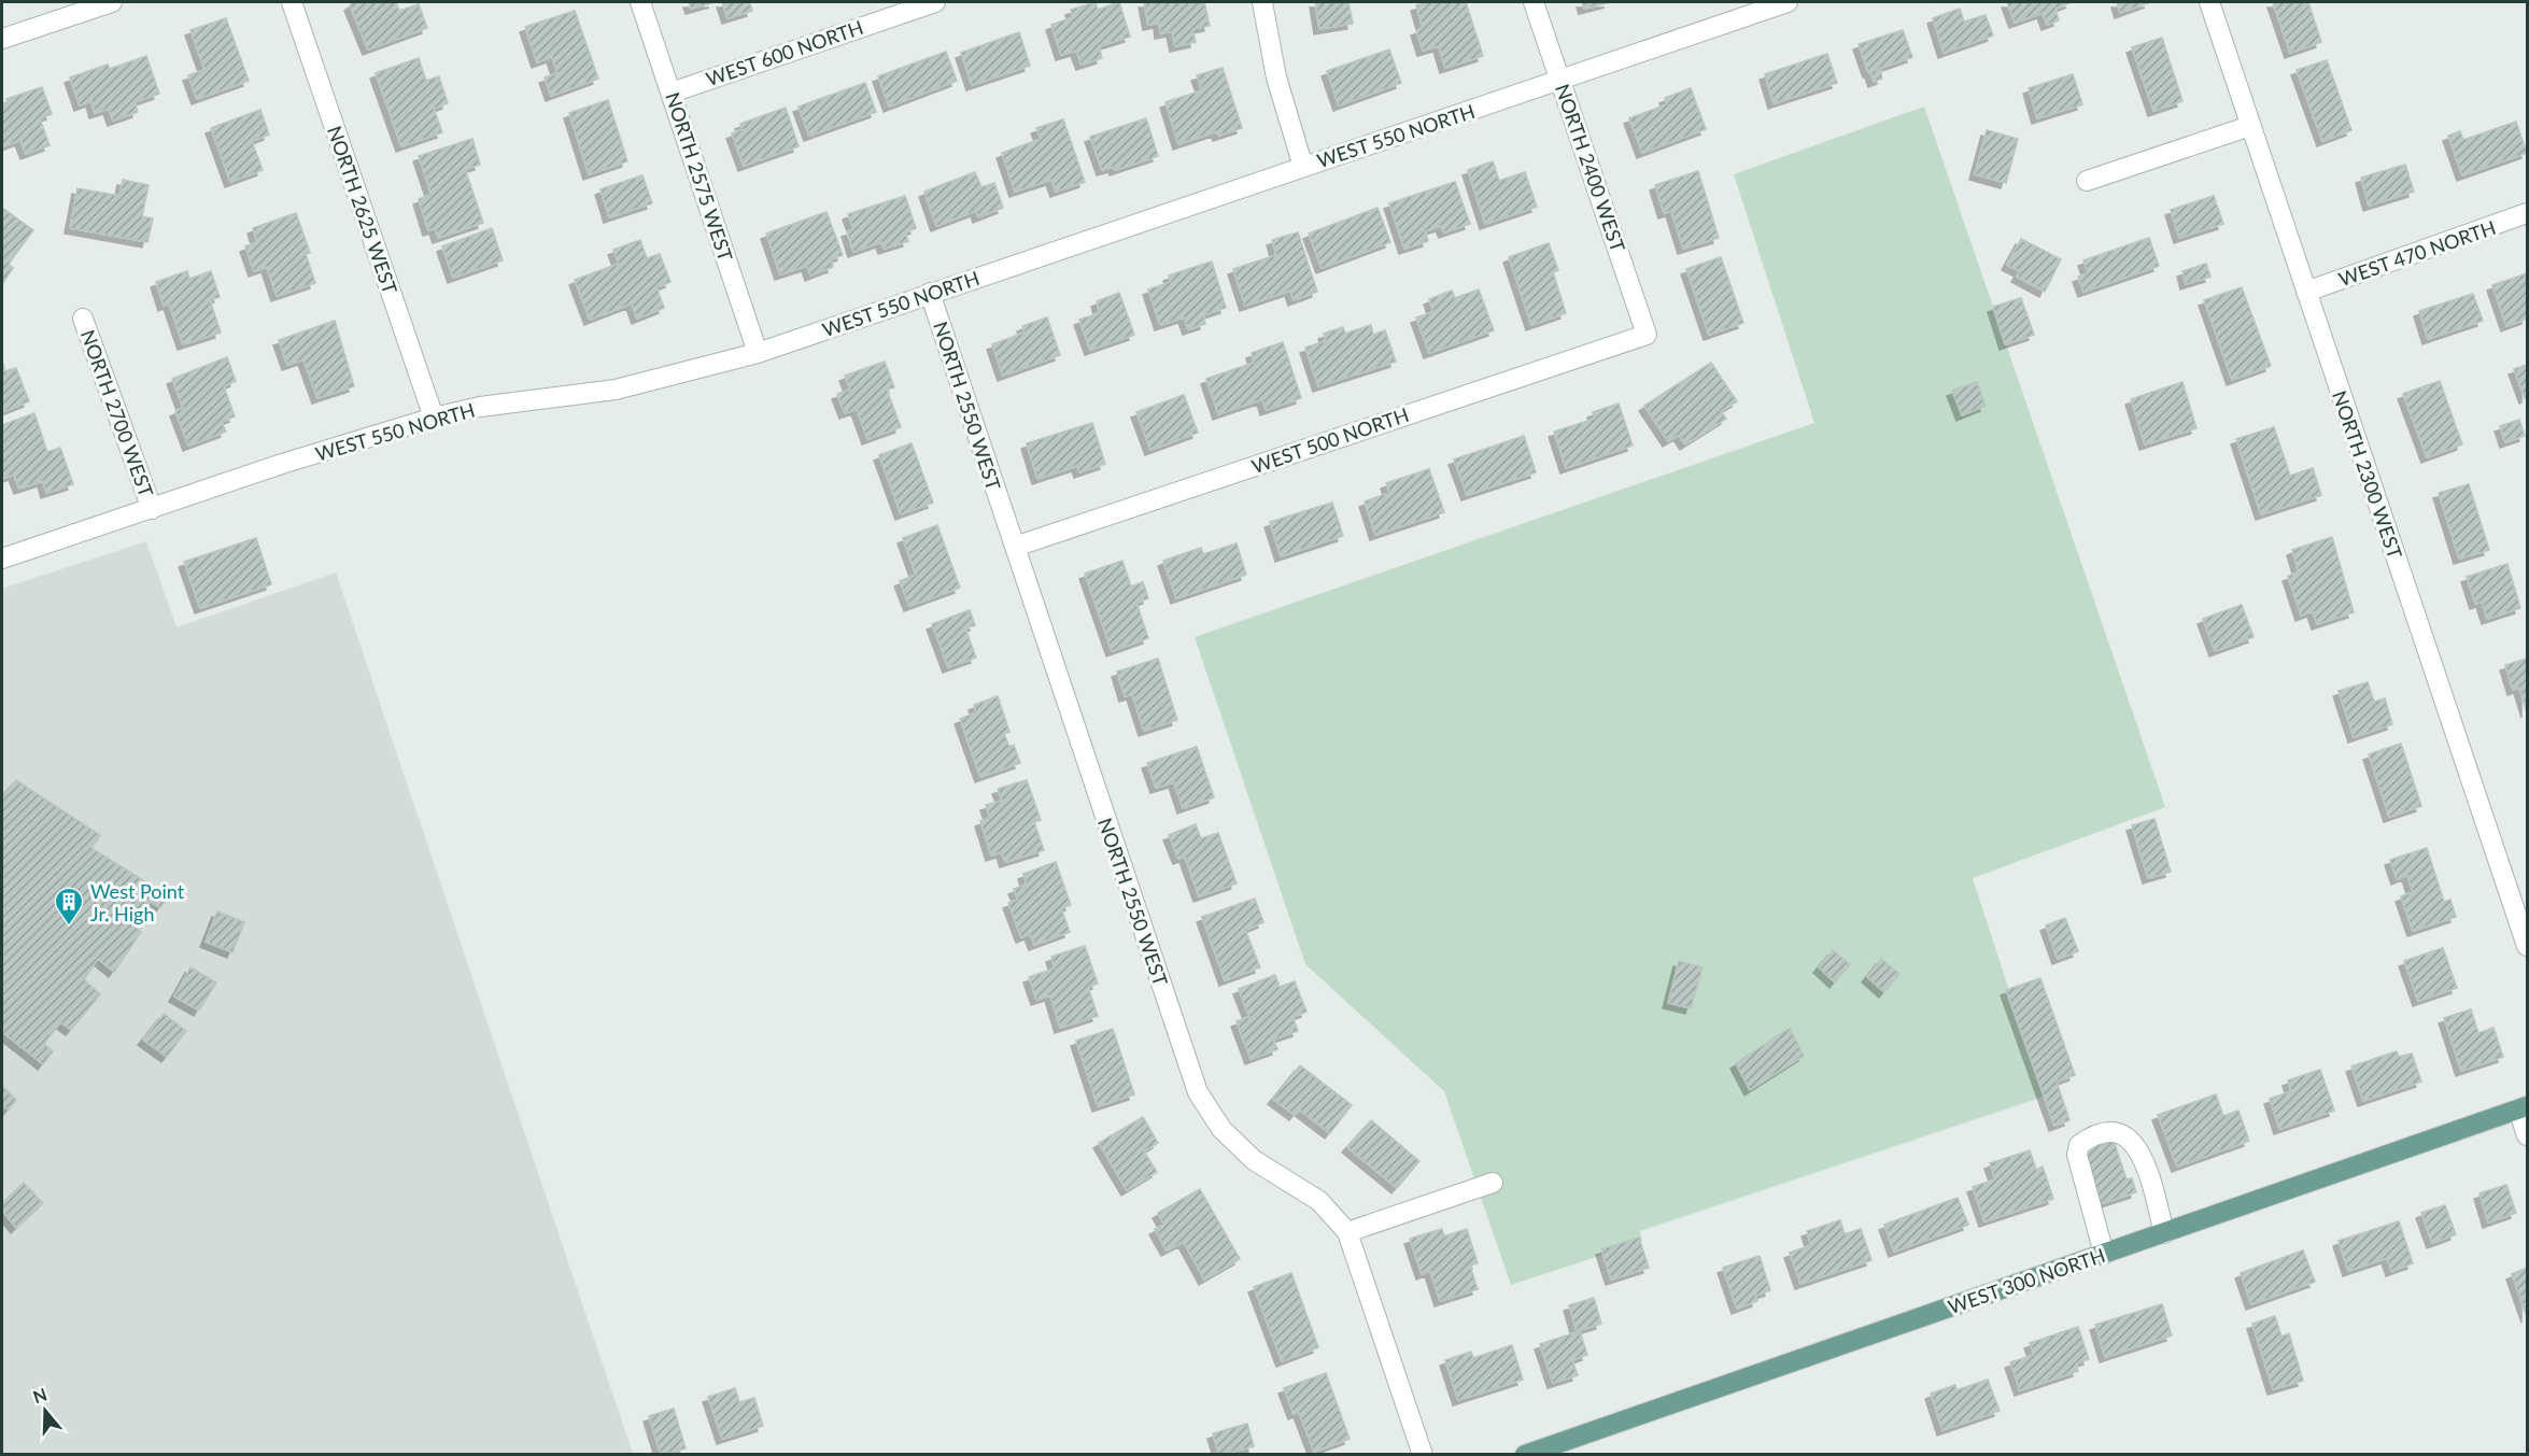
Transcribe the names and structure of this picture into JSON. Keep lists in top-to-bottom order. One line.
{"streets":{"main road":["WEST 300 NORTH"],"street":["WEST 600 NORTH","WEST 550 NORTH","NORTH 2400 WEST","NORTH 2575 WEST","NORTH 2625 WEST","WEST 470 NORTH","NORTH 2550 WEST","NORTH 2700 WEST","WEST 500 NORTH","NORTH 2300 WEST"]},"crossings":[["WEST 600 NORTH","NORTH 2575 WEST"],["WEST 550 NORTH","NORTH 2400 WEST"],["WEST 550 NORTH","NORTH 2575 WEST"],["WEST 550 NORTH","NORTH 2625 WEST"],["WEST 550 NORTH","NORTH 2550 WEST"],["WEST 550 NORTH","NORTH 2700 WEST"],["NORTH 2400 WEST","WEST 500 NORTH"],["WEST 470 NORTH","NORTH 2300 WEST"],["NORTH 2550 WEST","WEST 500 NORTH"]],"places":{"building":["West Point Jr. High"]},"north":"top"}
